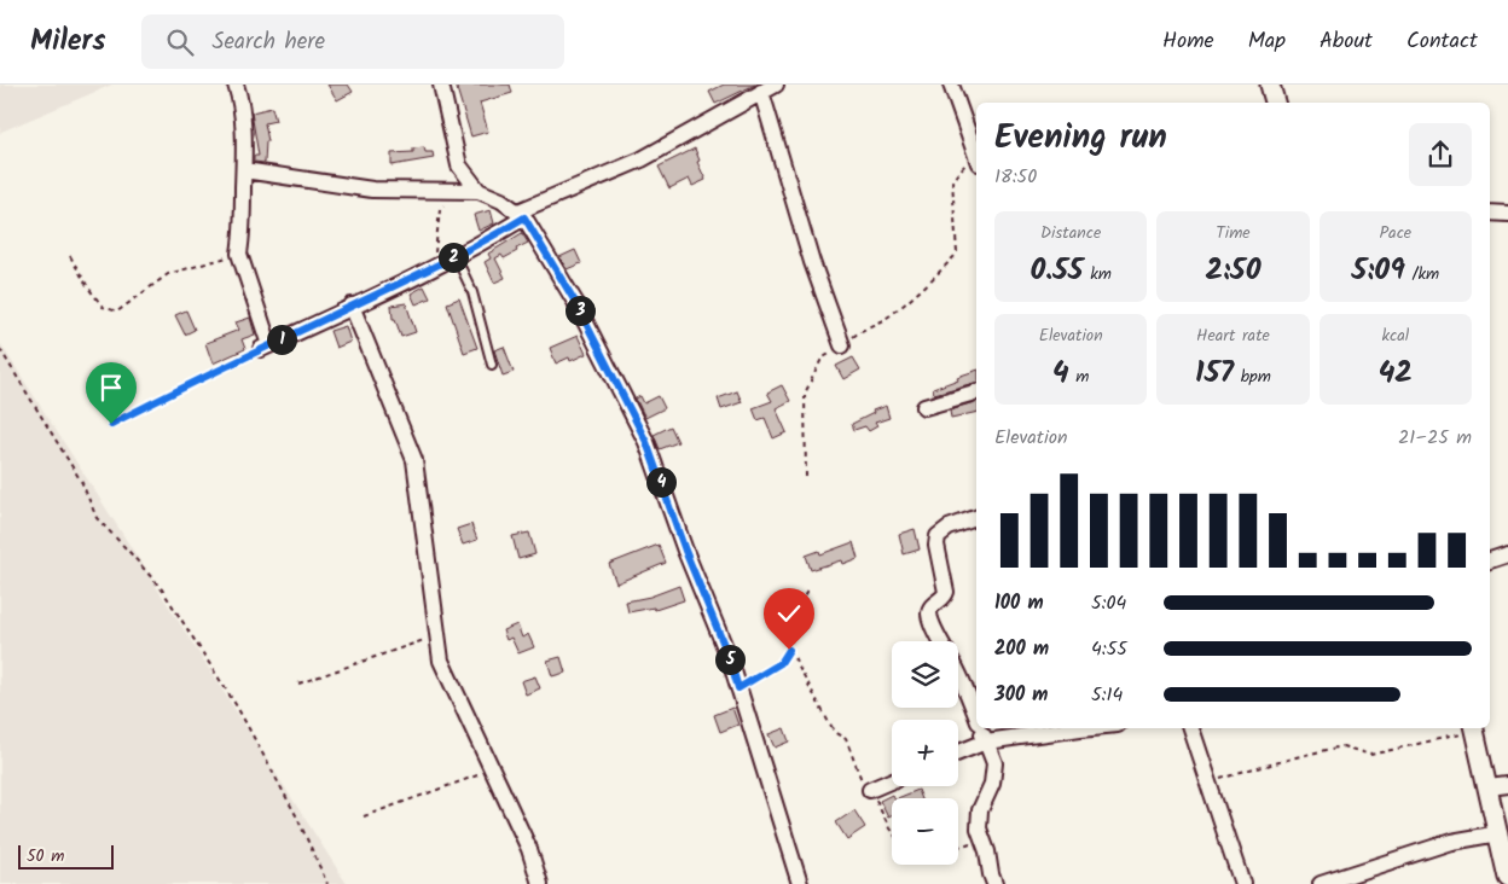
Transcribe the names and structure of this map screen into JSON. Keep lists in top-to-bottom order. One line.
{"scale_bar":"50 m","page":{"header":"Milers","search":"Search here","nav":["Home","Map","About","Contact"],"heading":["Evening run","18:50"],"stats":[["Distance","0.55 km"],["Time","2:50"],["Pace","5:09 /km"],["Elevation","4 m"],["Heart rate","157 bpm"],["kcal","42"]],"pins":["2","3","1","4","5"],"chart":["Elevation","21–25 m"],"list":[{"name":"100 m","note":"5:04"},{"name":"200 m","note":"4:55"},{"name":"300 m","note":"5:14"}],"map_buttons":["+","−"],"scale":"50 m"}}
